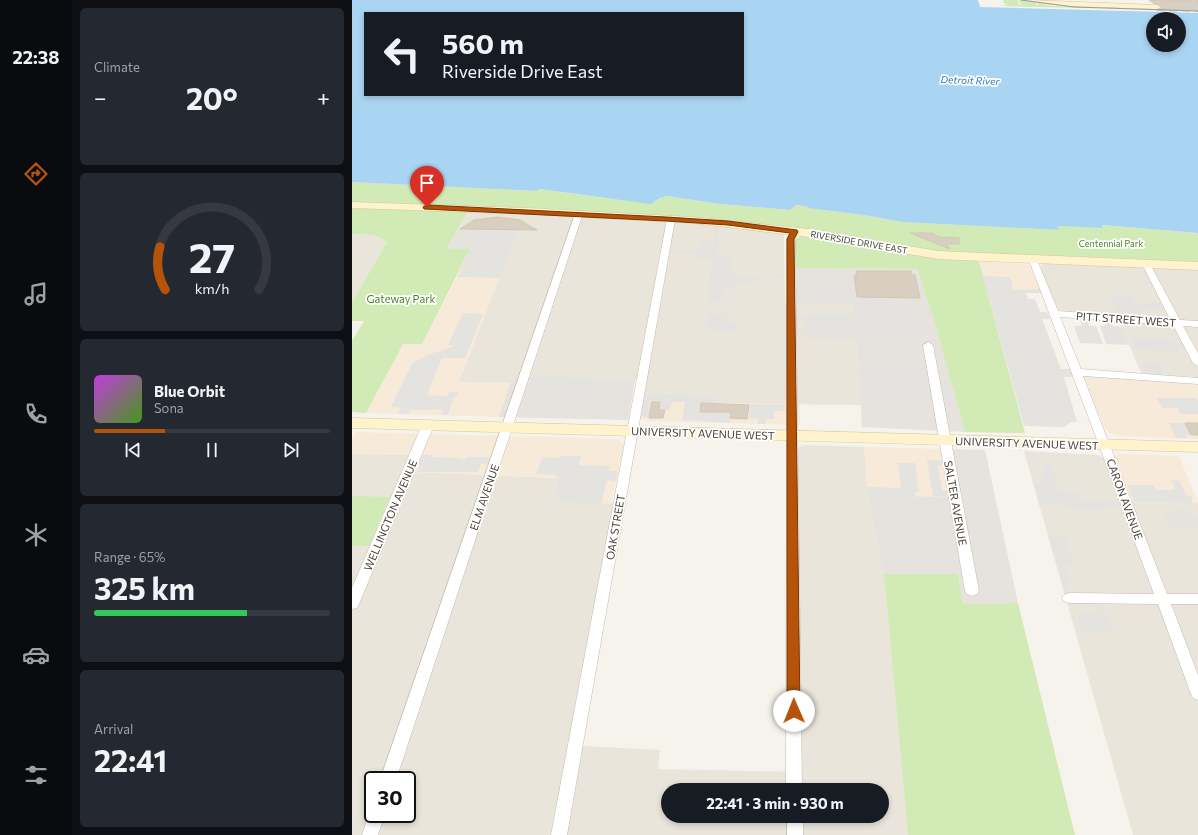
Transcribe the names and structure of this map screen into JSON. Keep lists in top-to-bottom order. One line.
{"streets":{"main road":["RIVERSIDE DRIVE EAST","UNIVERSITY AVENUE WEST"],"street":["PITT STREET WEST","ELM AVENUE","CARON AVENUE","SALTER AVENUE","WELLINGTON AVENUE","OAK STREET"]},"crossings":[["RIVERSIDE DRIVE EAST","ELM AVENUE"],["RIVERSIDE DRIVE EAST","CARON AVENUE"],["RIVERSIDE DRIVE EAST","OAK STREET"],["PITT STREET WEST","CARON AVENUE"],["UNIVERSITY AVENUE WEST","ELM AVENUE"],["UNIVERSITY AVENUE WEST","CARON AVENUE"],["UNIVERSITY AVENUE WEST","SALTER AVENUE"],["UNIVERSITY AVENUE WEST","WELLINGTON AVENUE"],["UNIVERSITY AVENUE WEST","OAK STREET"]],"water":["Detroit River"],"parks":["Centennial Park","Gateway Park"],"page":{"tabs":"22:38","tile":["Climate",["Range · 65%","325 km"],["Arrival","22:41"]],"turn":["560 m","Riverside Drive East"],"heat":["−","20°","+"],"song":["Blue Orbit","Sona"],"limit":"30","trip":"22:41 · 3 min · 930 m","gauge":["27","km/h"]}}
